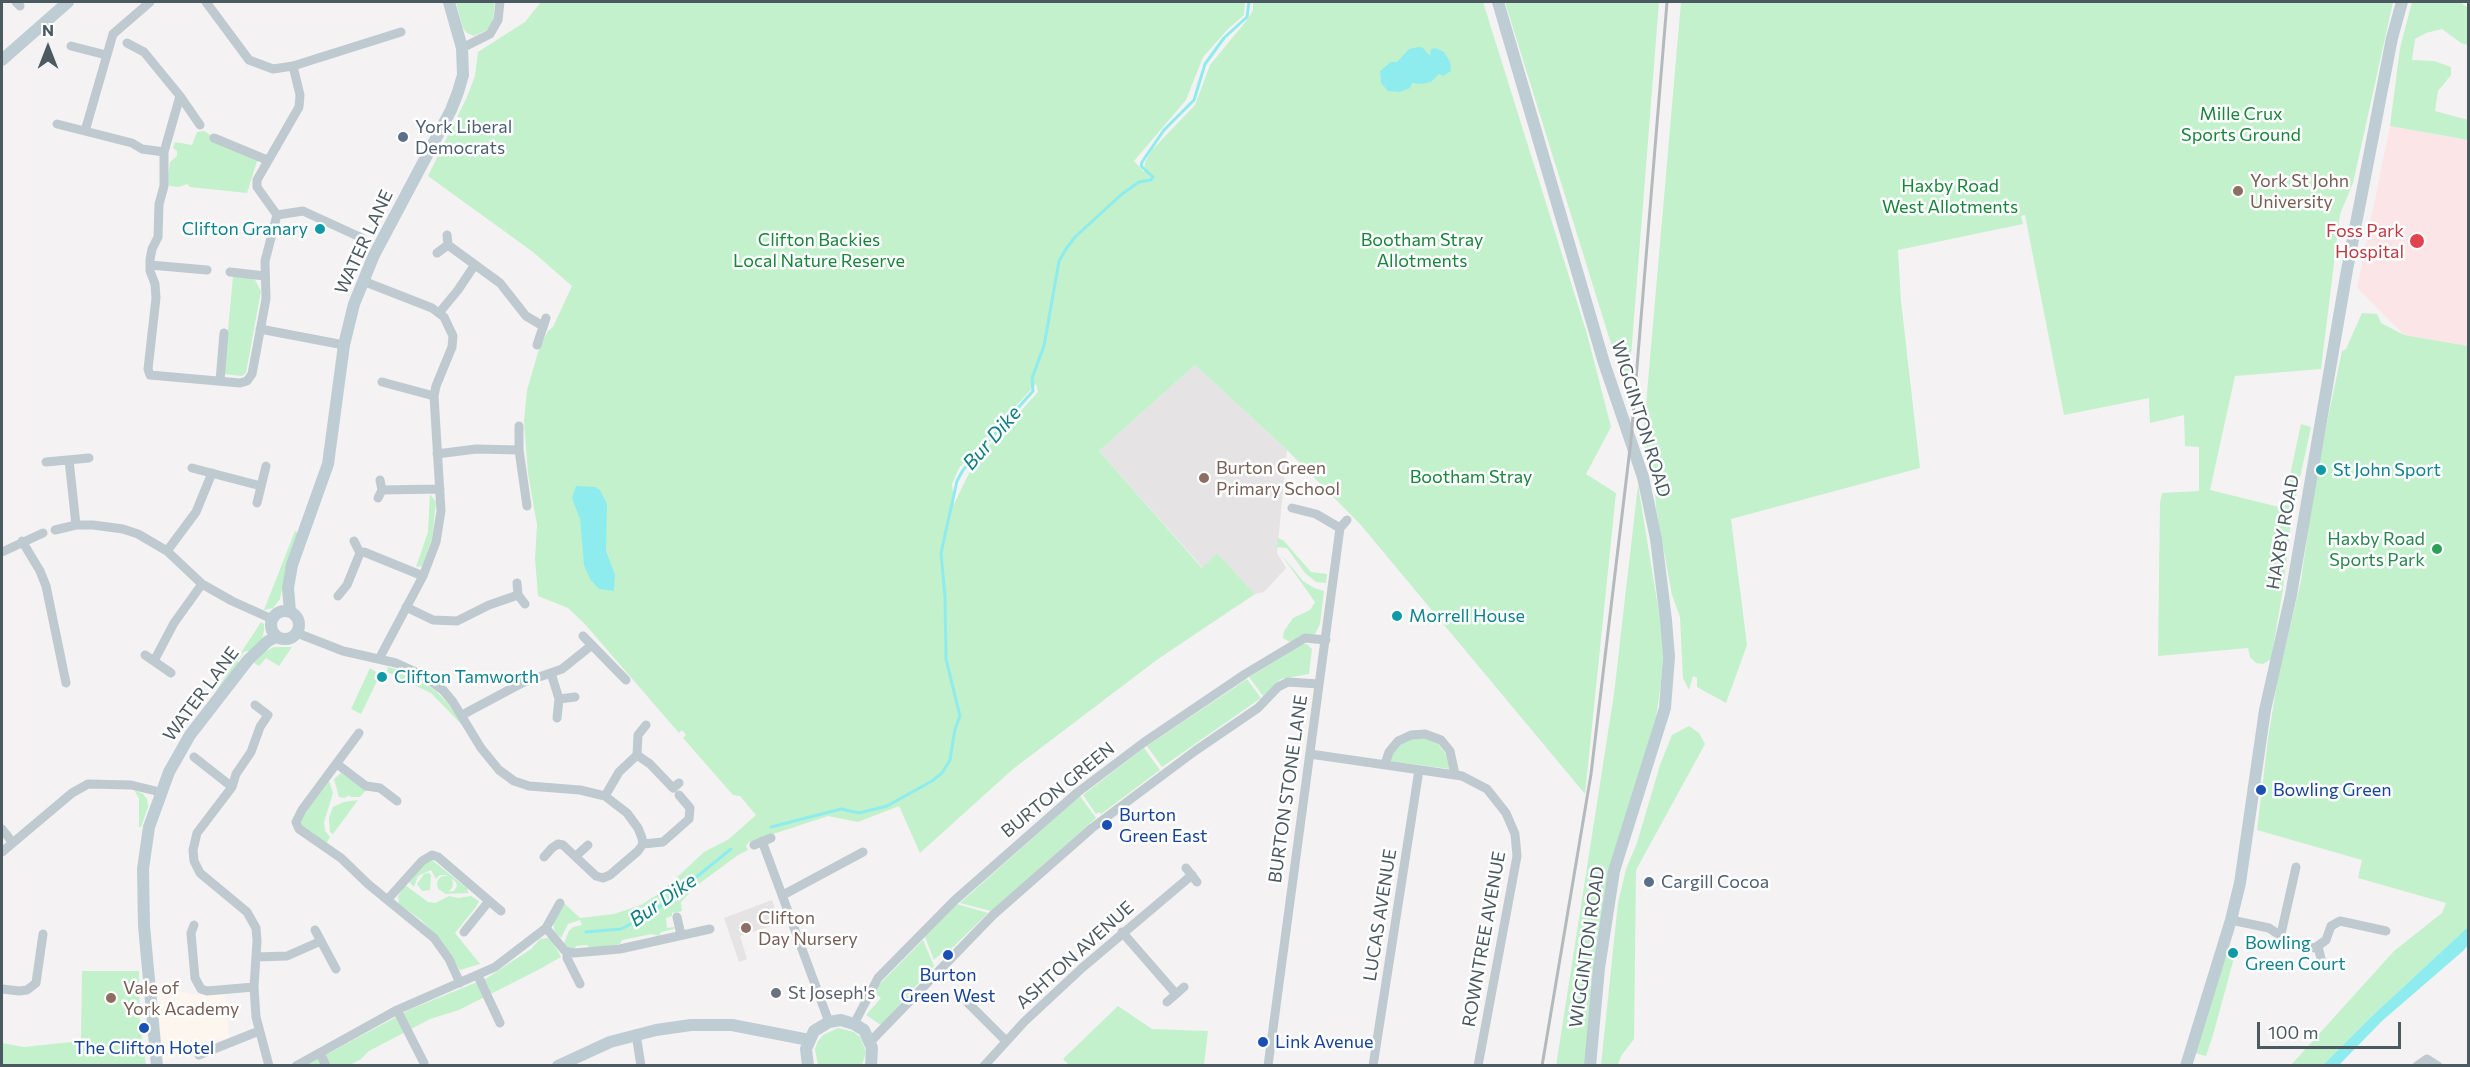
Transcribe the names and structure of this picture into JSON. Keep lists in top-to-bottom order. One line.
{"streets":{"street":["WATER LANE","WIGGINTON ROAD","HAXBY ROAD","BURTON STONE LANE","BURTON GREEN","LUCAS AVENUE","ROWNTREE AVENUE","ASHTON AVENUE"]},"crossings":[["BURTON STONE LANE","BURTON GREEN"],["BURTON STONE LANE","ROWNTREE AVENUE"],["LUCAS AVENUE","ROWNTREE AVENUE"]],"water":["Bur Dike"],"parks":["Mille Crux Sports Ground","Haxby Road West Allotments","Clifton Backies Local Nature Reserve","Bootham Stray Allotments","Bootham Stray"],"places":["York Liberal Democrats","York St John University","Clifton Granary","Foss Park Hospital","St John Sport","Burton Green Primary School","Haxby Road Sports Park","Morrell House","Clifton Tamworth","Bowling Green","Burton Green East","Cargill Cocoa","Clifton Day Nursery","Bowling Green Court","Burton Green West","St Joseph's","Vale of York Academy","The Clifton Hotel","Link Avenue"],"scale_bar":"100 m","north":"top"}
